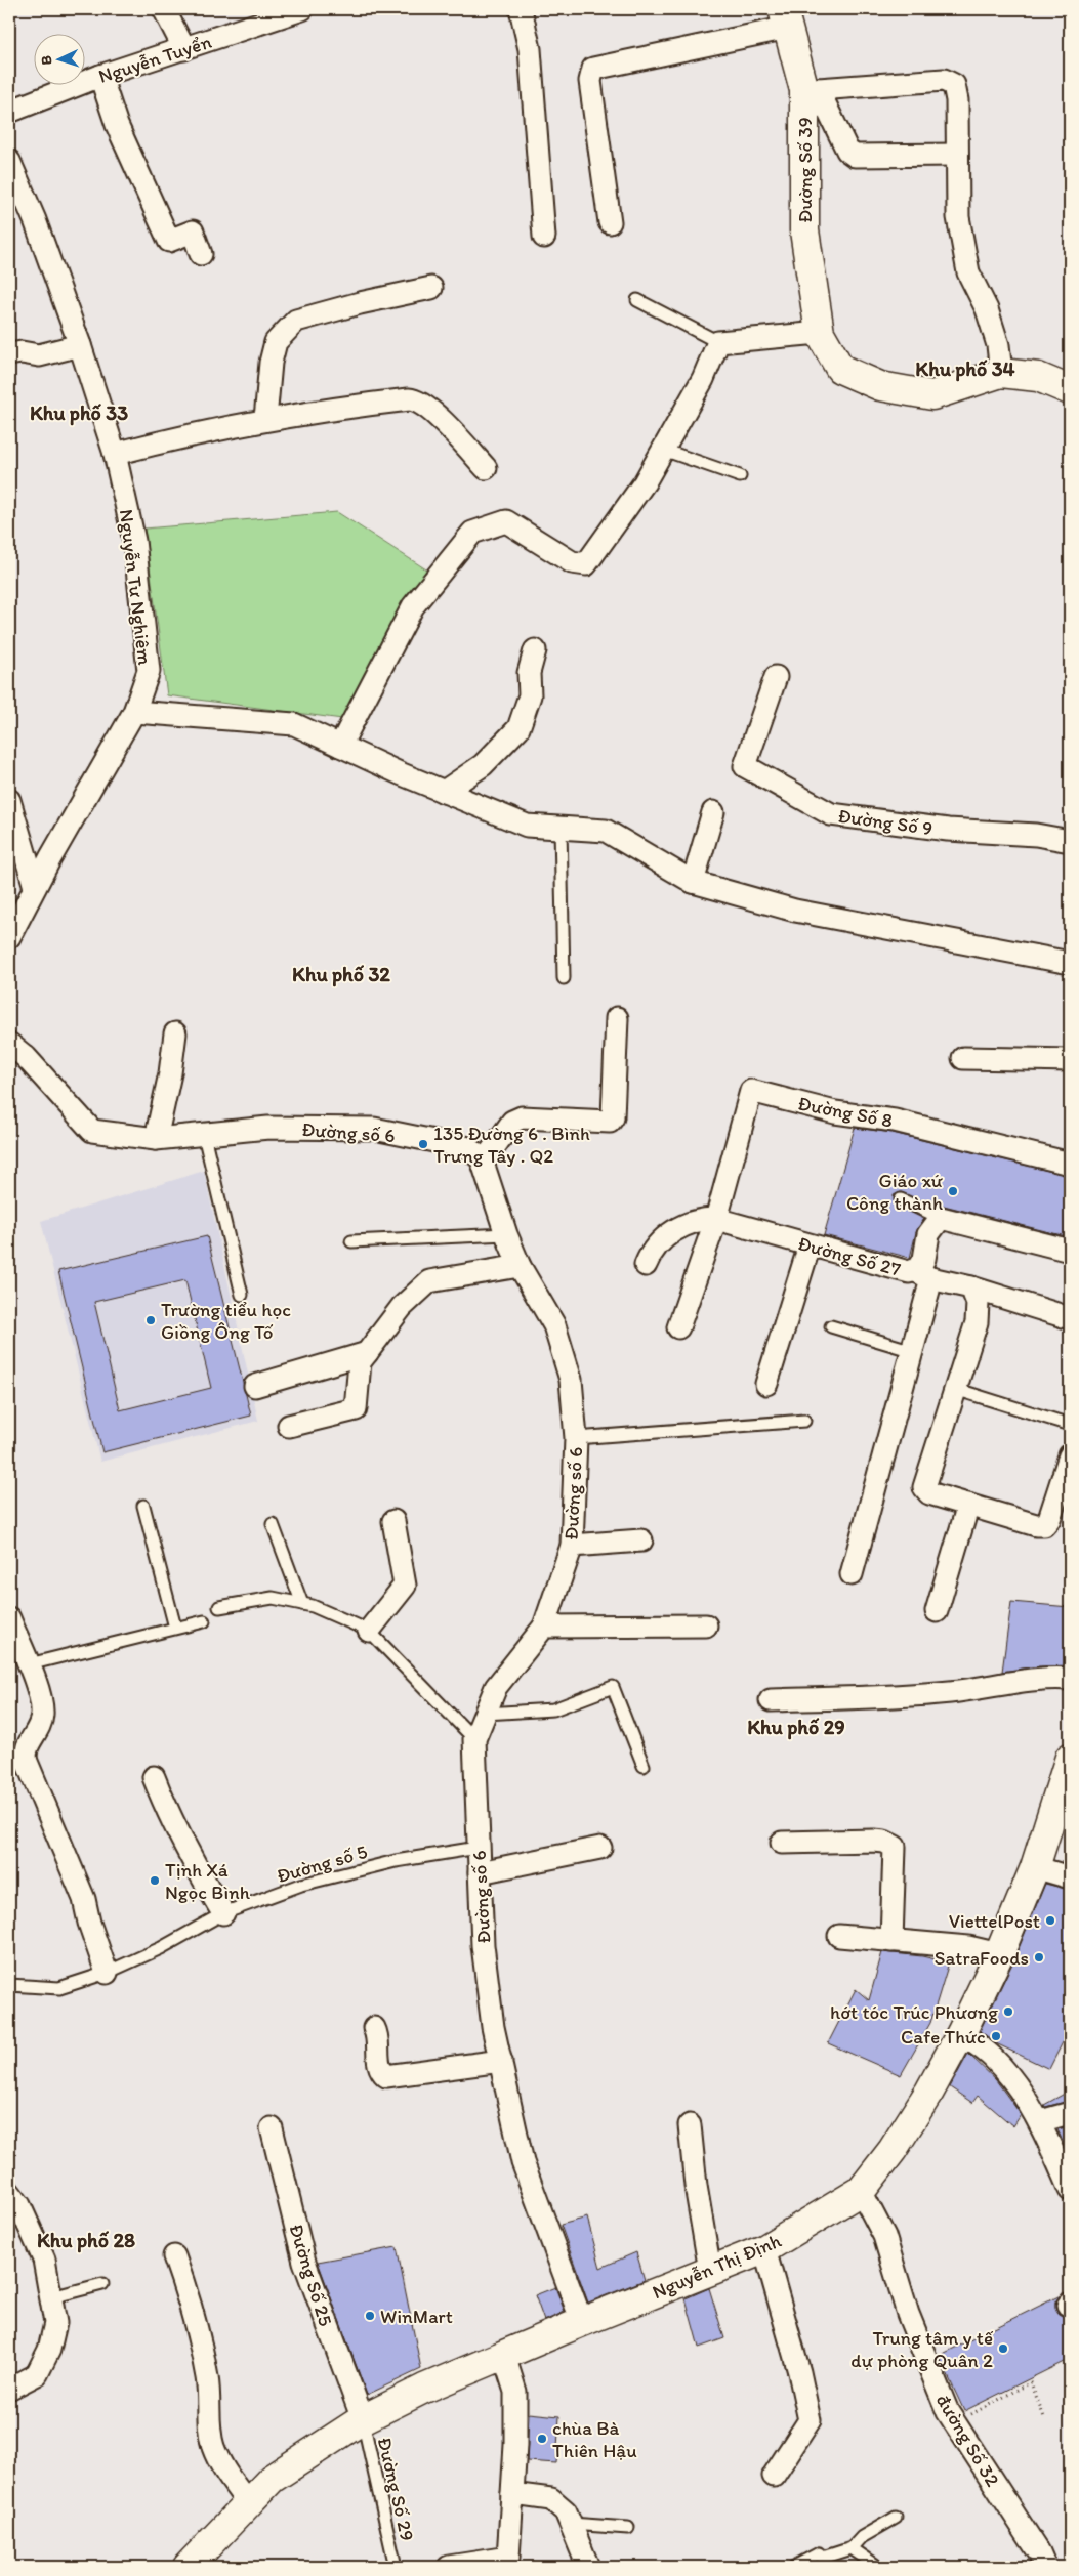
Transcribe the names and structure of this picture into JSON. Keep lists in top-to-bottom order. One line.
{"streets":{"main road":["Đường Số 39","Nguyễn Thị Định"],"street":["Nguyễn Tuyển","Nguyễn Tư Nghiêm","Đường Số 9","Đường Số 8","Đường số 6","Đường Số 27","Đường Số 25","đường Số 32"],"lane":["Đường số 5","Đường Số 29"]},"crossings":[["Đường Số 8","Đường Số 27"],["Đường số 6","Đường số 5"],["Đường số 6","Nguyễn Thị Định"],["Nguyễn Thị Định","Đường Số 25"],["Nguyễn Thị Định","đường Số 32"],["Nguyễn Thị Định","Đường Số 29"],["Đường Số 25","Đường Số 29"]],"districts":["Khu phố 34","Khu phố 33","Khu phố 32","Khu phố 29","Khu phố 28"],"places":["135 Đường 6 . Bình Trưng Tây . Q2","Giáo xứ Công thành","Trường tiểu học Giồng Ông Tố","Tịnh Xá Ngọc Bình","ViettelPost","SatraFoods","hớt tóc Trúc Phương","Cafe Thức","WinMart","Trung tâm y tế dự phòng Quân 2","chùa Bà Thiên Hậu"],"north":"left"}
